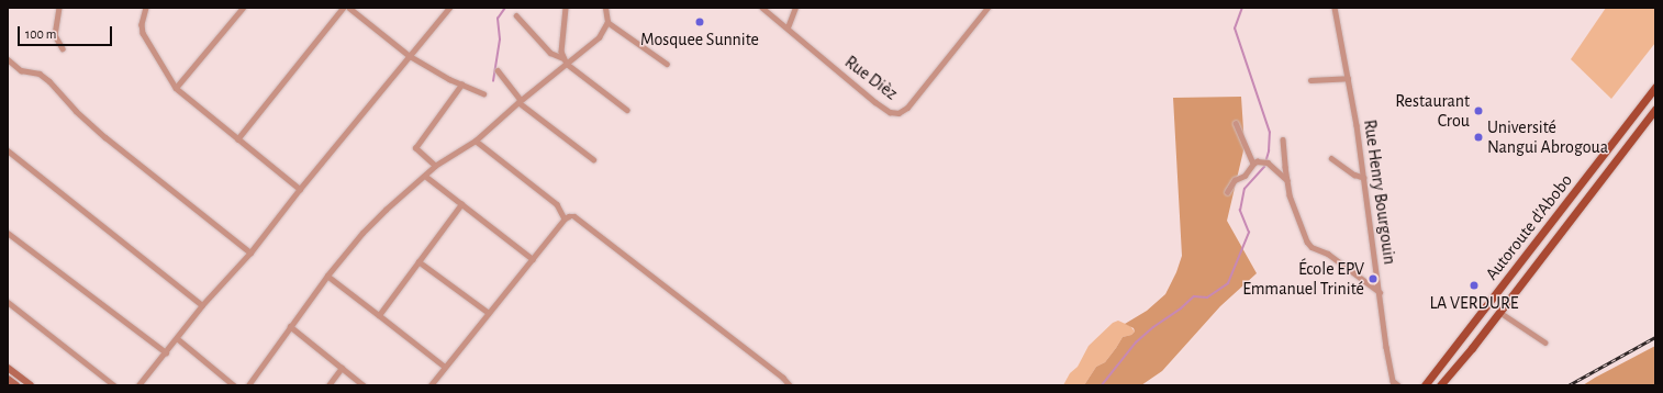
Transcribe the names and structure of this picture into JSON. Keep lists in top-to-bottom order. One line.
{"streets":{"main road":["Autoroute d'Abobo"],"street":["Rue Dièz","Rue Henry Bourgouin"]},"places":["Mosquee Sunnite","Restaurant Crou","Université Nangui Abrogoua","École EPV Emmanuel Trinité","LA VERDURE"],"scale_bar":"100 m"}
